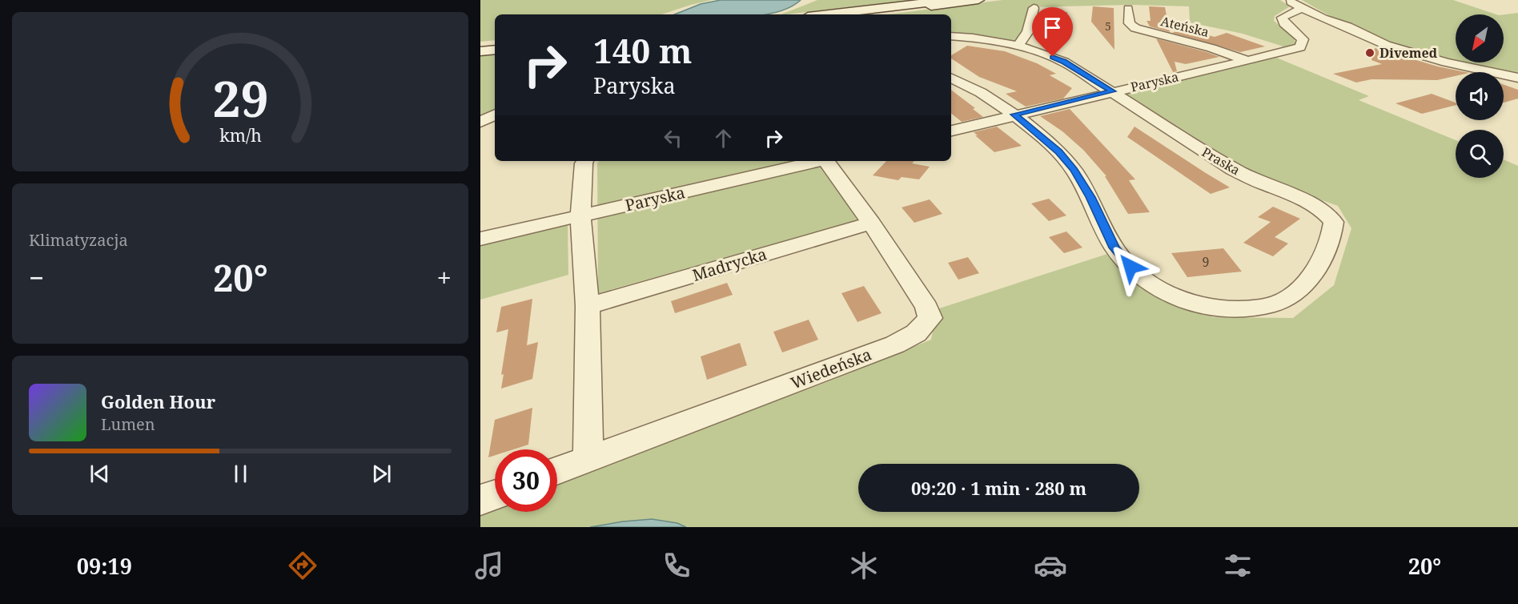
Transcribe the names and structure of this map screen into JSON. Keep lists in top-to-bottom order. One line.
{"streets":{"street":["Ateńska","Paryska","Praska","Madrycka","Wiedeńska"]},"crossings":[["Ateńska","Paryska"],["Paryska","Praska"],["Madrycka","Wiedeńska"]],"places":["Divemed"],"house_numbers":["5","9"],"north":"bottom left","page":{"turn":["140 m","Paryska"],"tile":"Klimatyzacja","heat":["−","20°","+"],"song":["Golden Hour","Lumen"],"limit":"30","trip":"09:20 · 1 min · 280 m","tabs":["09:19","20°"],"gauge":["29","km/h"]}}
